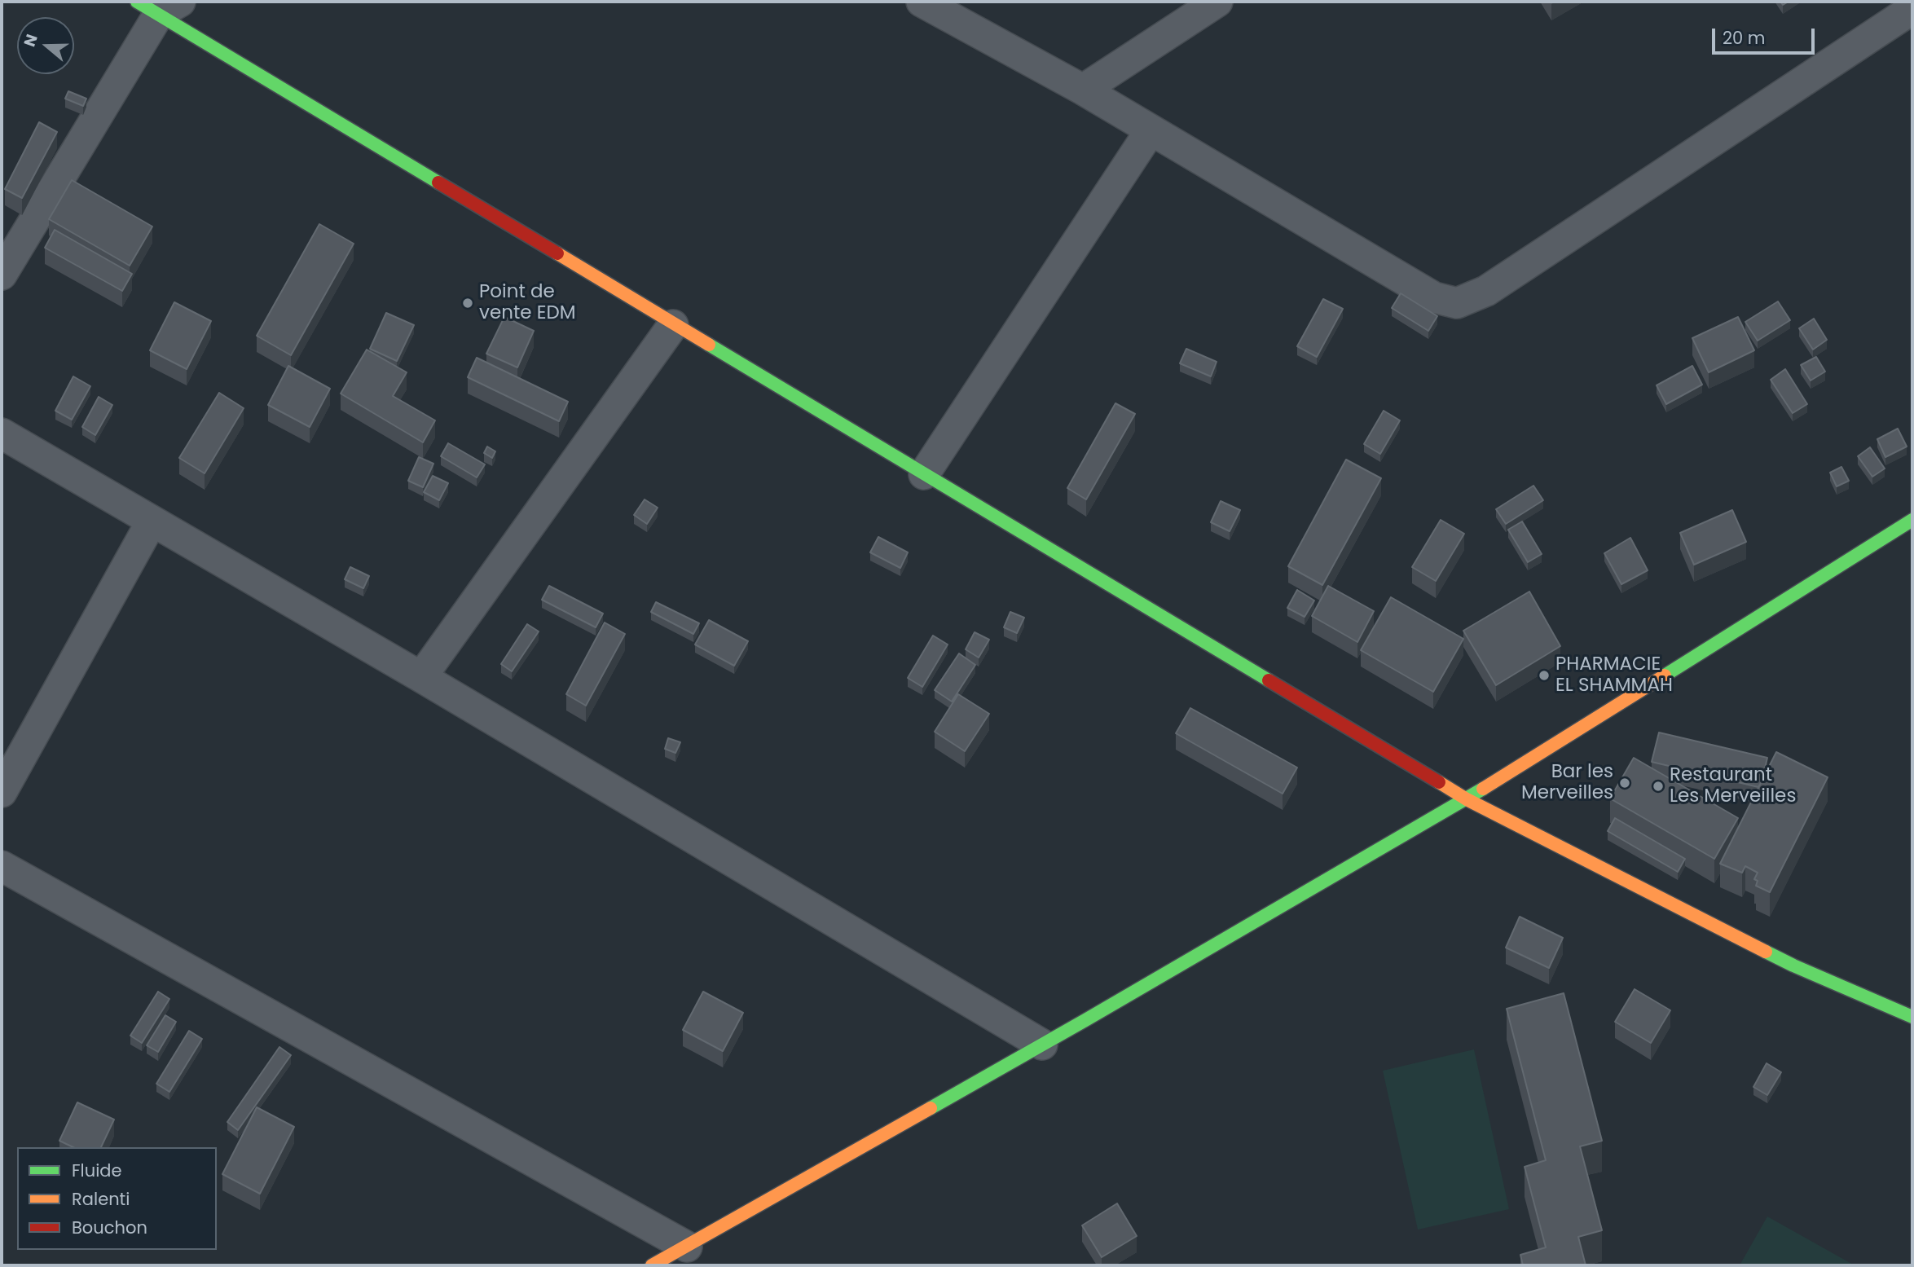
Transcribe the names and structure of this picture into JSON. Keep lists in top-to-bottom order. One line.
{"places":["Point de vente EDM","PHARMACIE EL SHAMMAH","Bar les Merveilles","Restaurant Les Merveilles"],"legend":["Fluide","Ralenti","Bouchon"],"scale_bar":"20 m","north":"left"}
